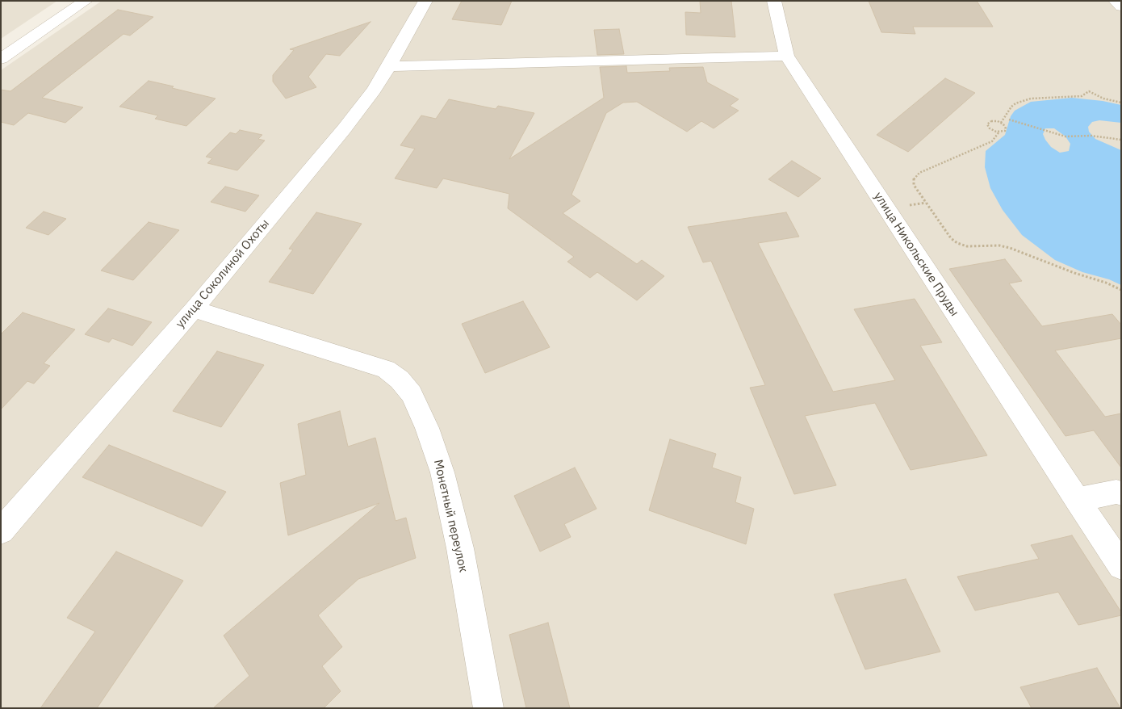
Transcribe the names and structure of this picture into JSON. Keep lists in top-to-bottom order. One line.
{"streets":{"street":["улица Никольские Пруды","улица Соколиной Охоты","Монетный переулок"]},"crossings":[["улица Соколиной Охоты","Монетный переулок"]]}
